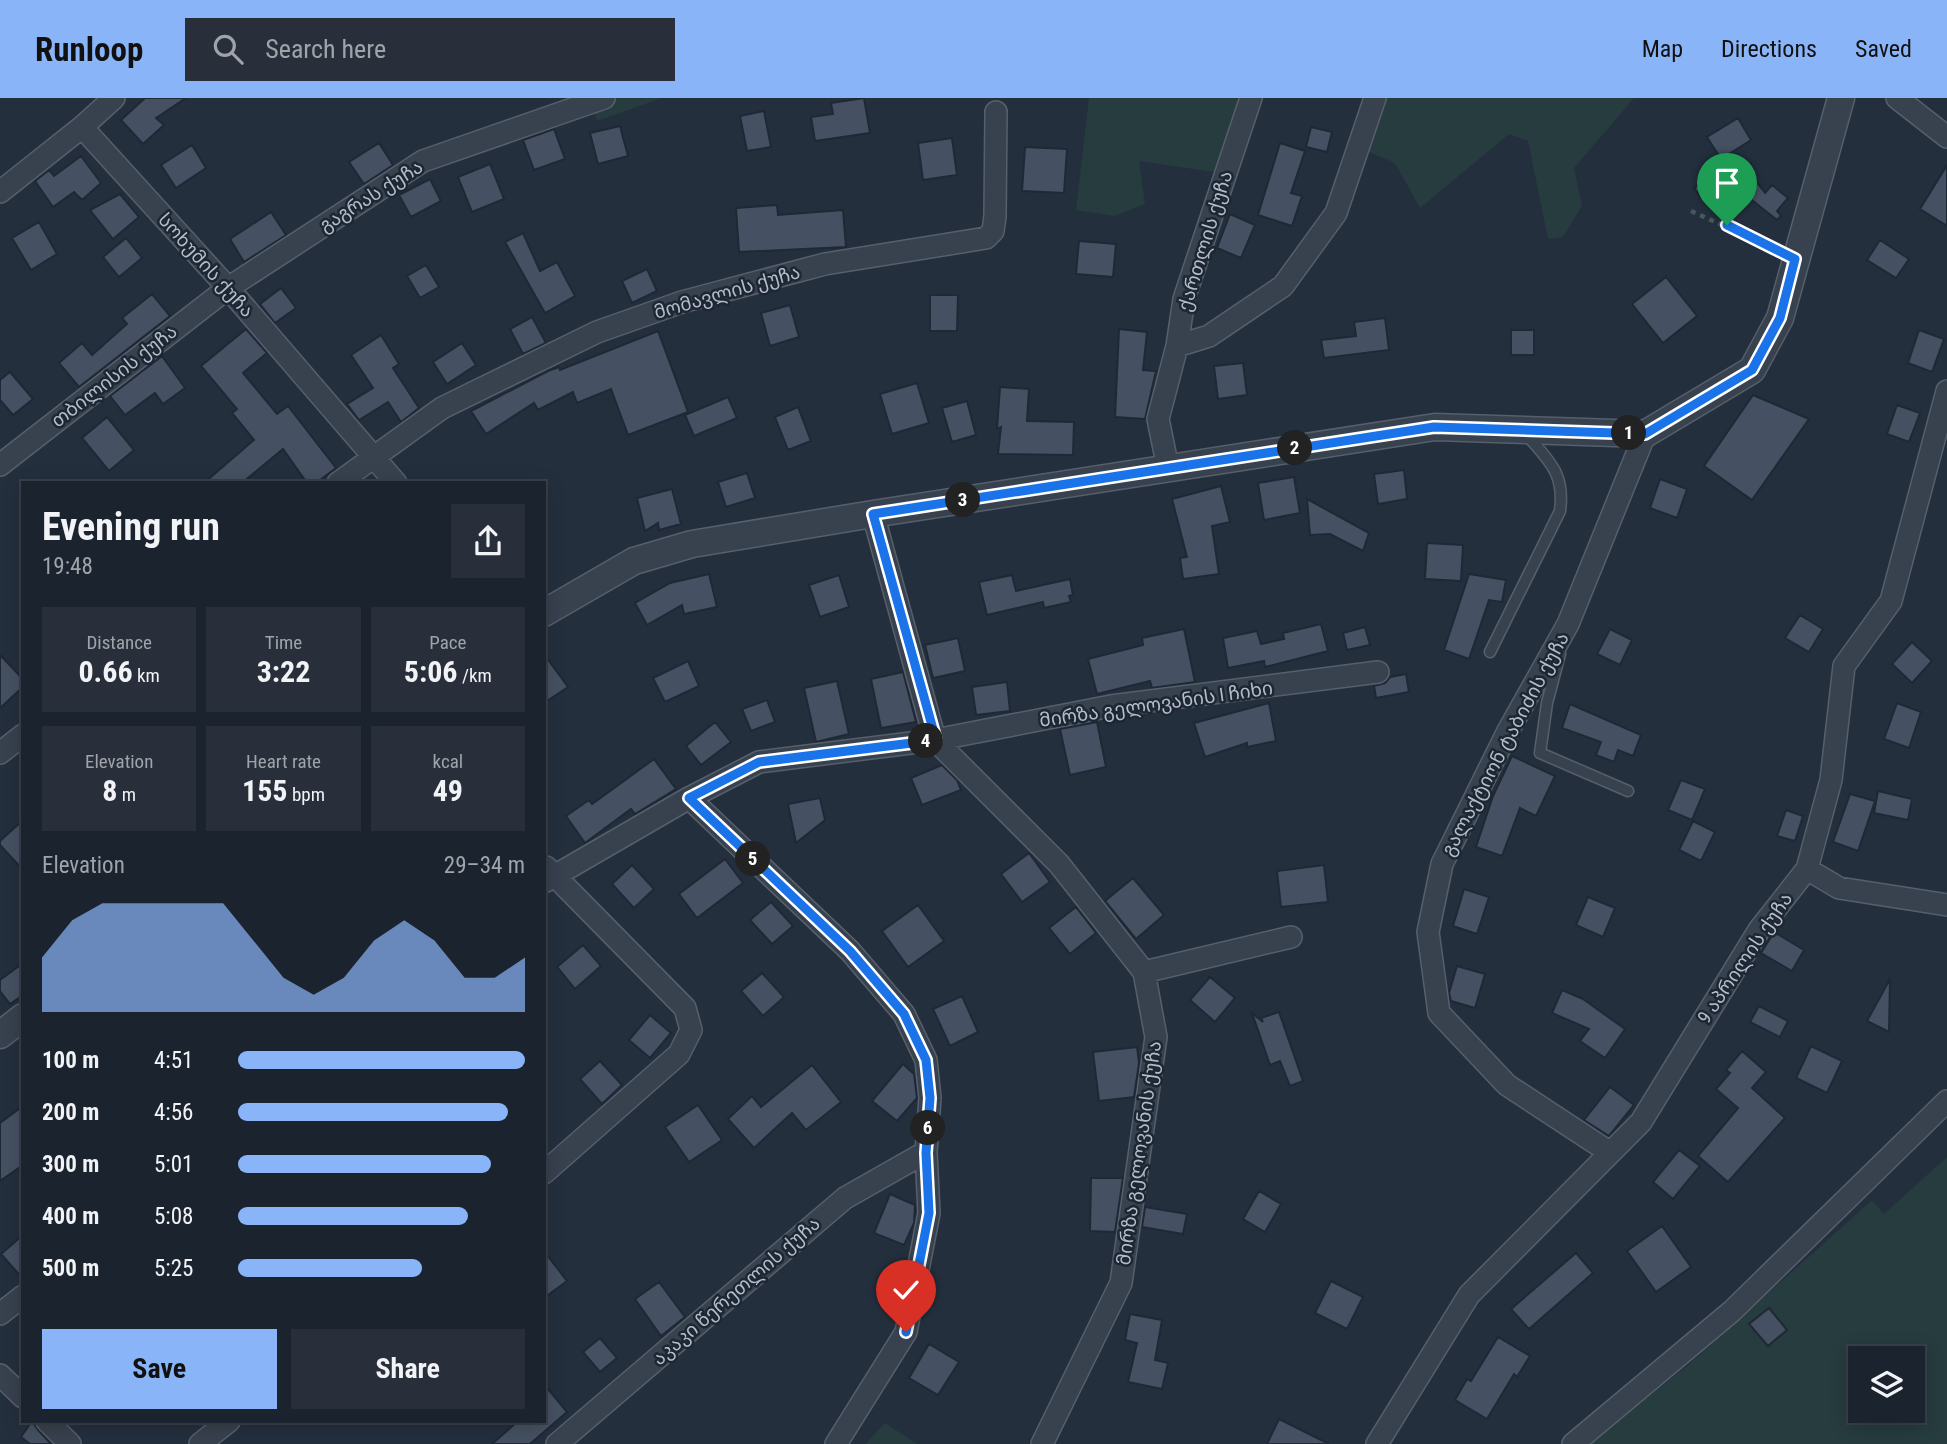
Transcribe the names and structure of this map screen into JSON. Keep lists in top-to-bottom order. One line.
{"streets":{"street":["გაგრას ქუჩა","ქართლის ქუჩა","სოხუმის ქუჩა","მომავლის ქუჩა","თბილისის ქუჩა","მირზა გელოვანის I ჩიხი","გალაქტიონ ტაბიძის ქუჩა","9 აპრილის ქუჩა","მირზა გელოვანის ქუჩა","აკაკი წერეთლის ქუჩა"]},"crossings":[["გაგრას ქუჩა","სოხუმის ქუჩა"],["გაგრას ქუჩა","თბილისის ქუჩა"],["სოხუმის ქუჩა","მომავლის ქუჩა"],["სოხუმის ქუჩა","თბილისის ქუჩა"],["მირზა გელოვანის I ჩიხი","მირზა გელოვანის ქუჩა"],["გალაქტიონ ტაბიძის ქუჩა","9 აპრილის ქუჩა"]],"page":{"header":"Runloop","search":"Search here","nav":["Map","Directions","Saved"],"pins":["1","2","3","4","5","6"],"heading":["Evening run","19:48"],"stats":[["Distance","0.66 km"],["Time","3:22"],["Pace","5:06 /km"],["Elevation","8 m"],["Heart rate","155 bpm"],["kcal","49"]],"chart":["Elevation","29–34 m"],"list":[{"name":"100 m","note":"4:51"},{"name":"200 m","note":"4:56"},{"name":"300 m","note":"5:01"},{"name":"400 m","note":"5:08"},{"name":"500 m","note":"5:25"}],"buttons":["Save","Share"]}}
